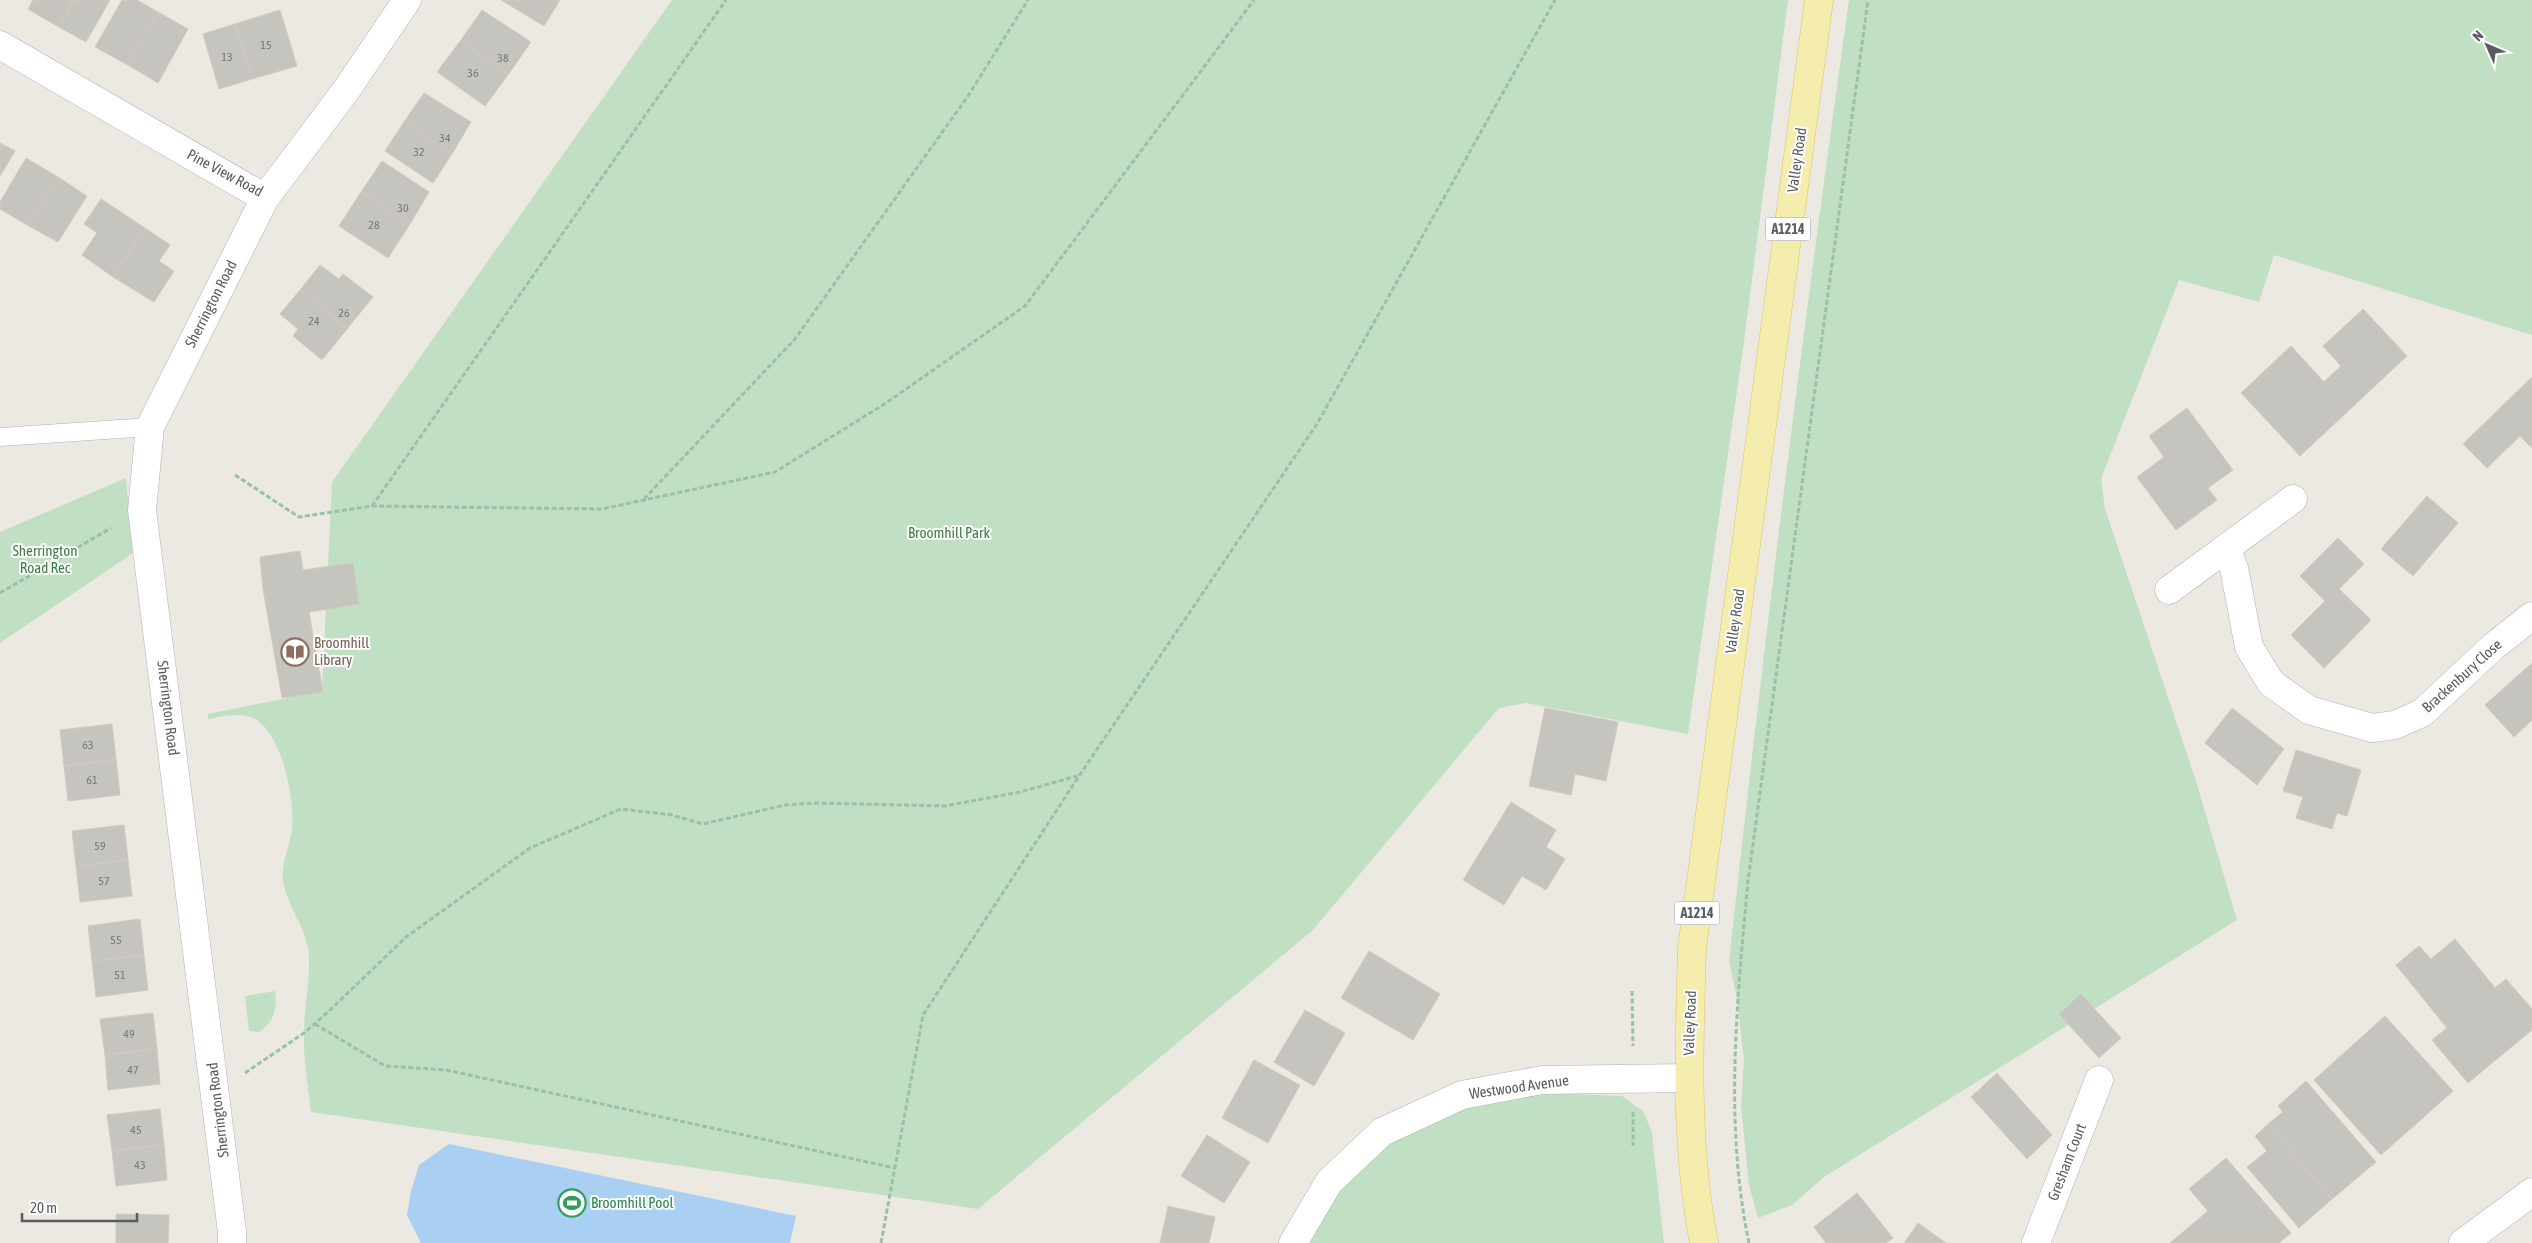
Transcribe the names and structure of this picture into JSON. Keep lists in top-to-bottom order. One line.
{"streets":{"main road":["Valley Road","A1214"],"street":["Pine View Road","Sherrington Road","Brackenbury Close","Westwood Avenue","Gresham Court"]},"crossings":[["Valley Road","Westwood Avenue"],["Pine View Road","Sherrington Road"]],"parks":["Broomhill Park","Sherrington Road Rec"],"places":{"library":["Broomhill Library"],"sports":["Broomhill Pool"]},"house_numbers":["15","13","38","36","34","32","30","28","26","24","63","61","59","57","55","51","49","47","45","43"],"scale_bar":"20 m","north":"top left"}
